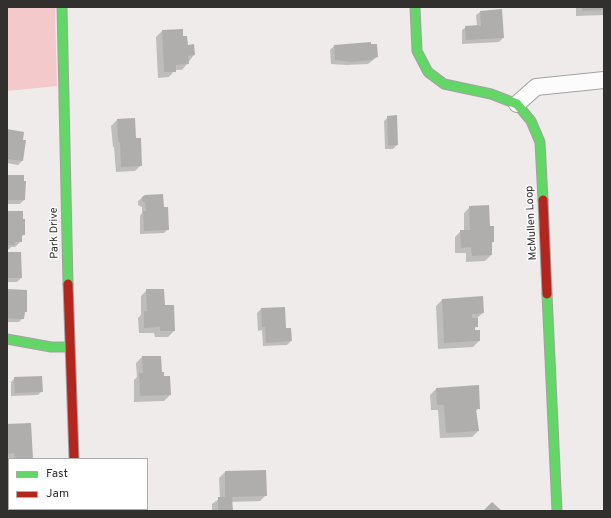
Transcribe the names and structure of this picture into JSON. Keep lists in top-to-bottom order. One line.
{"streets":{"street":["McMullen Loop","Park Drive"]},"legend":["Fast","Jam"]}
